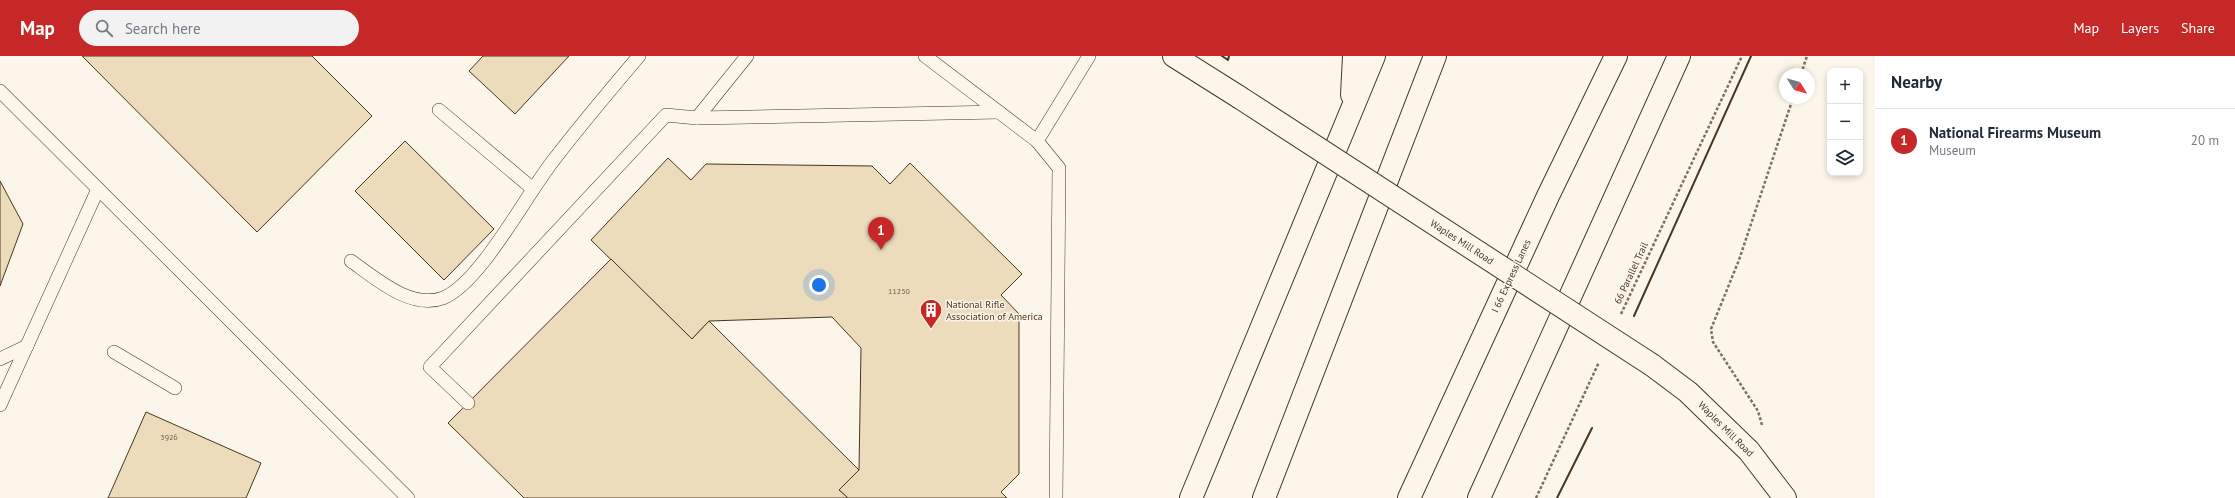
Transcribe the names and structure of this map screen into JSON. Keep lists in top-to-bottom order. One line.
{"streets":{"main road":["Waples Mill Road","I 66 Express Lanes"],"path":["66 Parallel Trail"]},"places":{"building":["National Rifle Association of America"]},"house_numbers":["11250","3926"],"north":"bottom right","page":{"header":"Map","search":"Search here","nav":["Map","Layers","Share"],"heading":"Nearby","map_buttons":["+","−"],"list":[{"mark":"1","name":"National Firearms Museum","note":"Museum","value":"20 m"}],"pins":"1"}}
